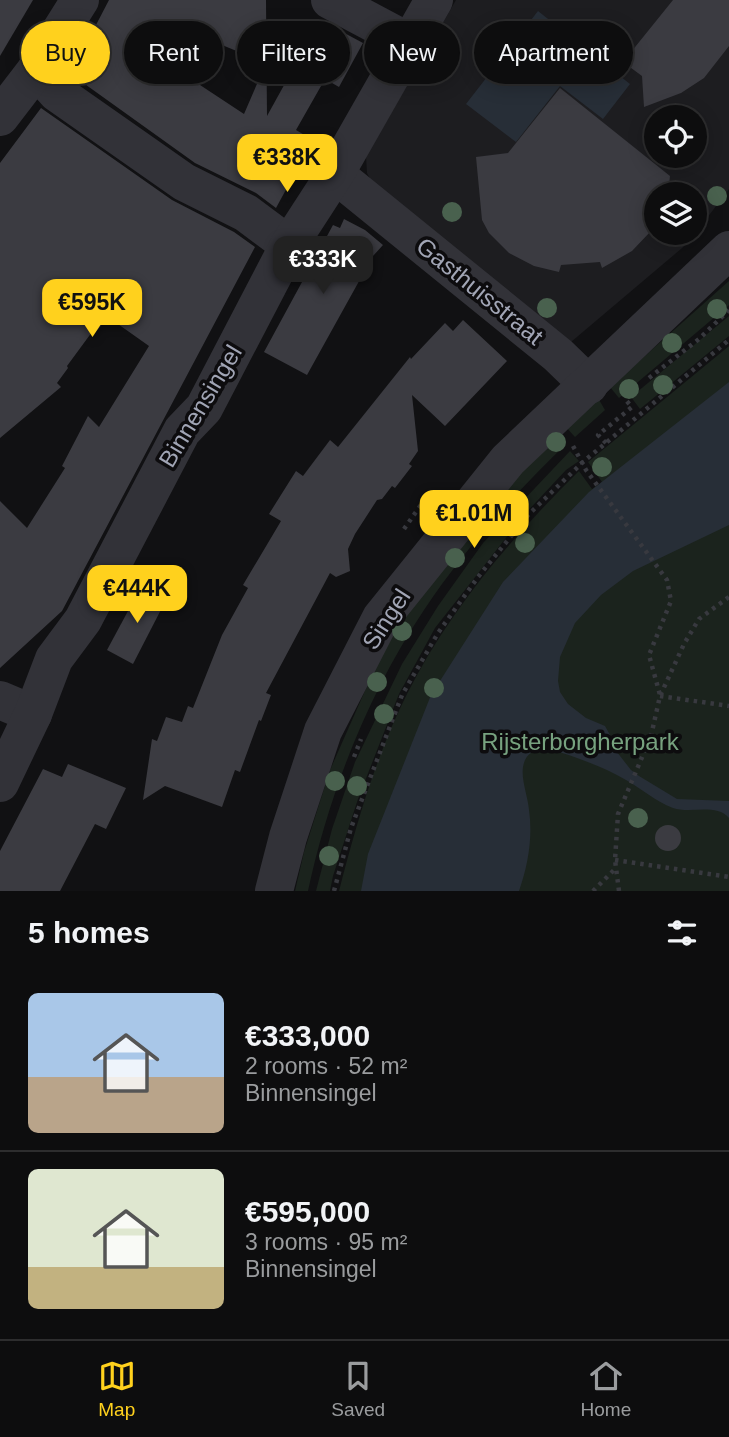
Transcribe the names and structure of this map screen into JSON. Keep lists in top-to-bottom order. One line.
{"streets":{"street":["Gasthuisstraat","Binnensingel","Singel"]},"crossings":[["Gasthuisstraat","Binnensingel"],["Gasthuisstraat","Singel"]],"parks":["Rijsterborgherpark"],"page":{"chip":["Buy","Rent","Filters","New","Apartment"],"price":["€338K","€333K","€595K","€1.01M","€444K"],"heading":"5 homes","list":[{"name":"€333,000","note":"2 rooms · 52 m² · Binnensingel"},{"name":"€595,000","note":"3 rooms · 95 m² · Binnensingel"}],"tabs":["Map","Saved","Home"]}}
